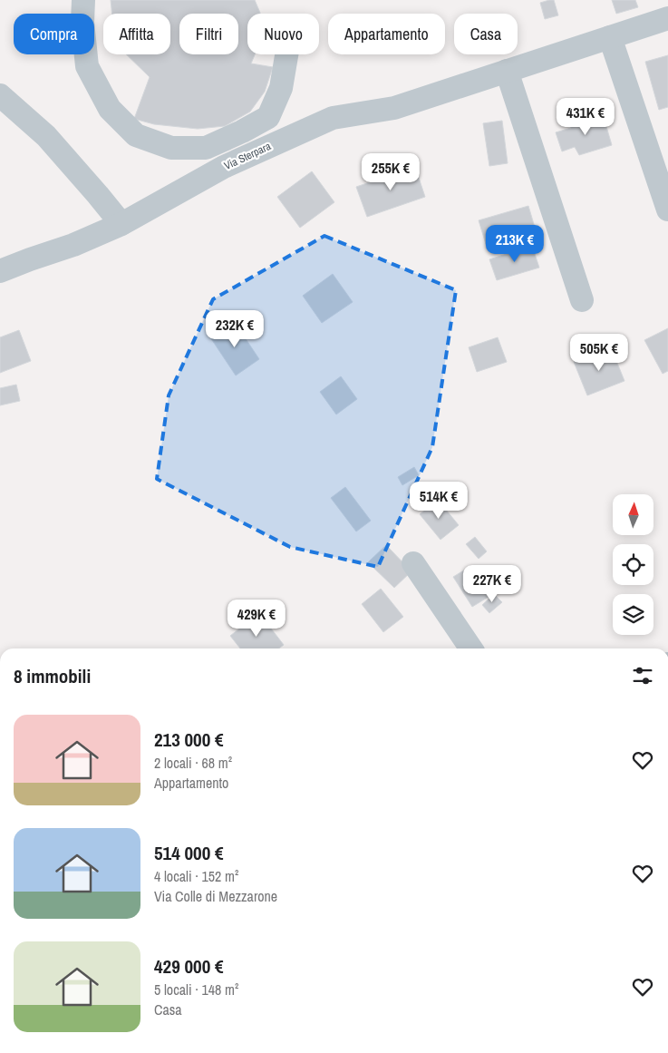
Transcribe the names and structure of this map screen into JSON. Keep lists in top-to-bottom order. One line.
{"streets":{"street":["Via Sterpara"]},"north":"top","page":{"chip":["Compra","Affitta","Filtri","Nuovo","Appartamento","Casa"],"price":["431K €","255K €","213K €","232K €","505K €","514K €","227K €","429K €"],"heading":"8 immobili","list":[{"name":"213 000 €","note":"2 locali · 68 m² · Appartamento"},{"name":"514 000 €","note":"4 locali · 152 m² · Via Colle di Mezzarone"},{"name":"429 000 €","note":"5 locali · 148 m² · Casa"}]}}
